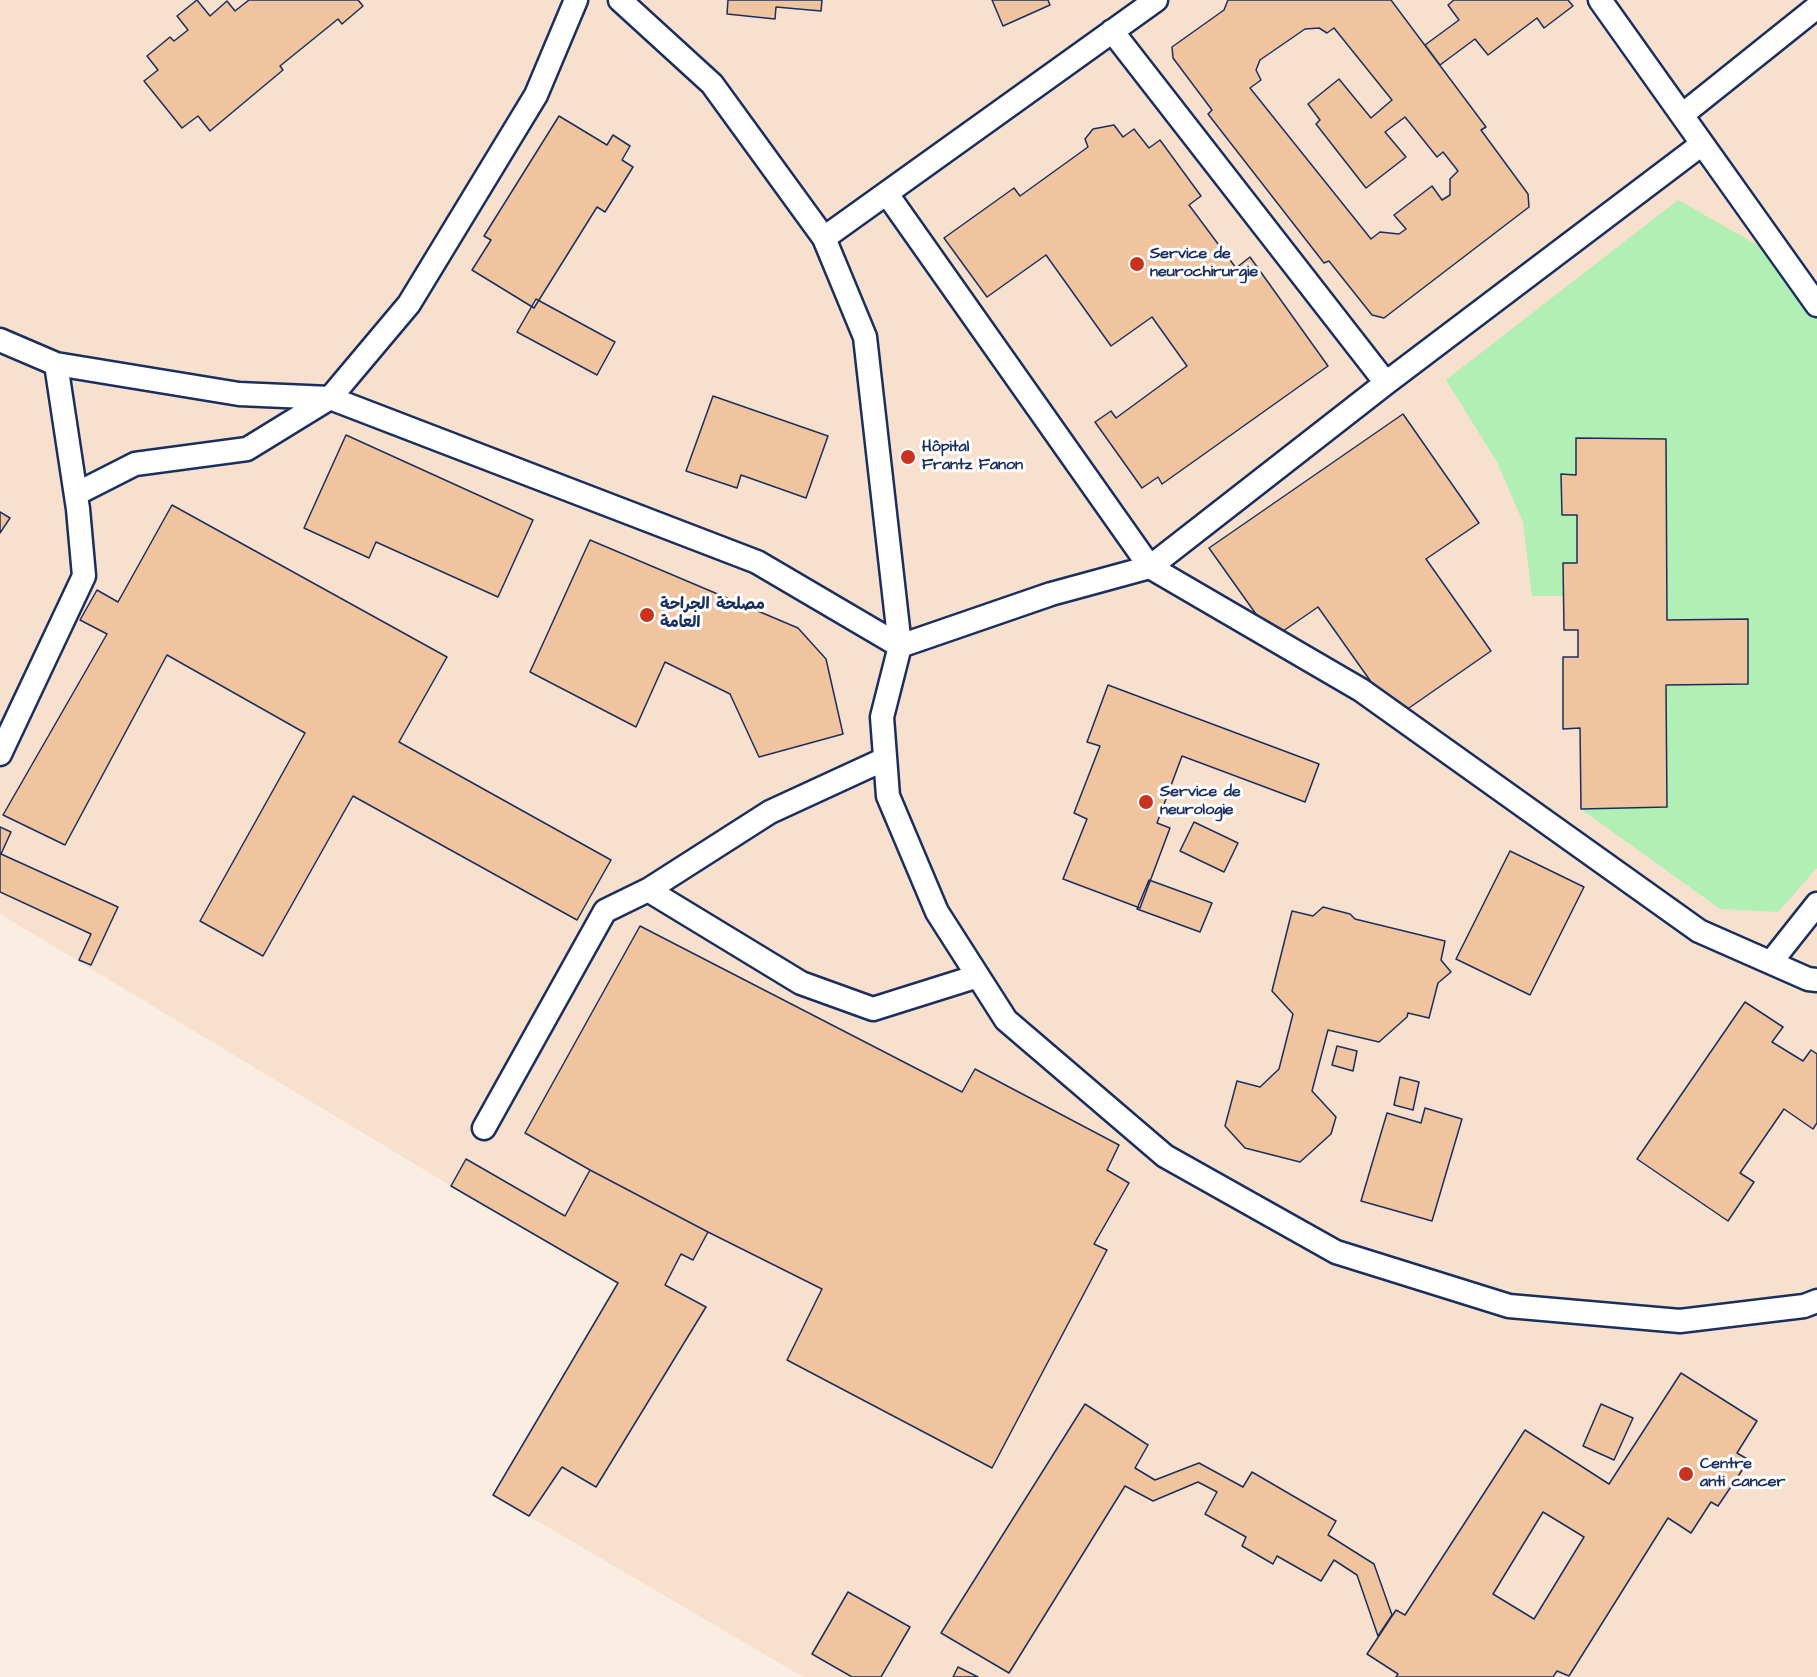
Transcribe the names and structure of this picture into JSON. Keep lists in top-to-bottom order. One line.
{"places":["Service de neurochirurgie","Hôpital Frantz Fanon","مصلحة الجراحة العامة","Service de neurologie","Centre anti cancer"]}
